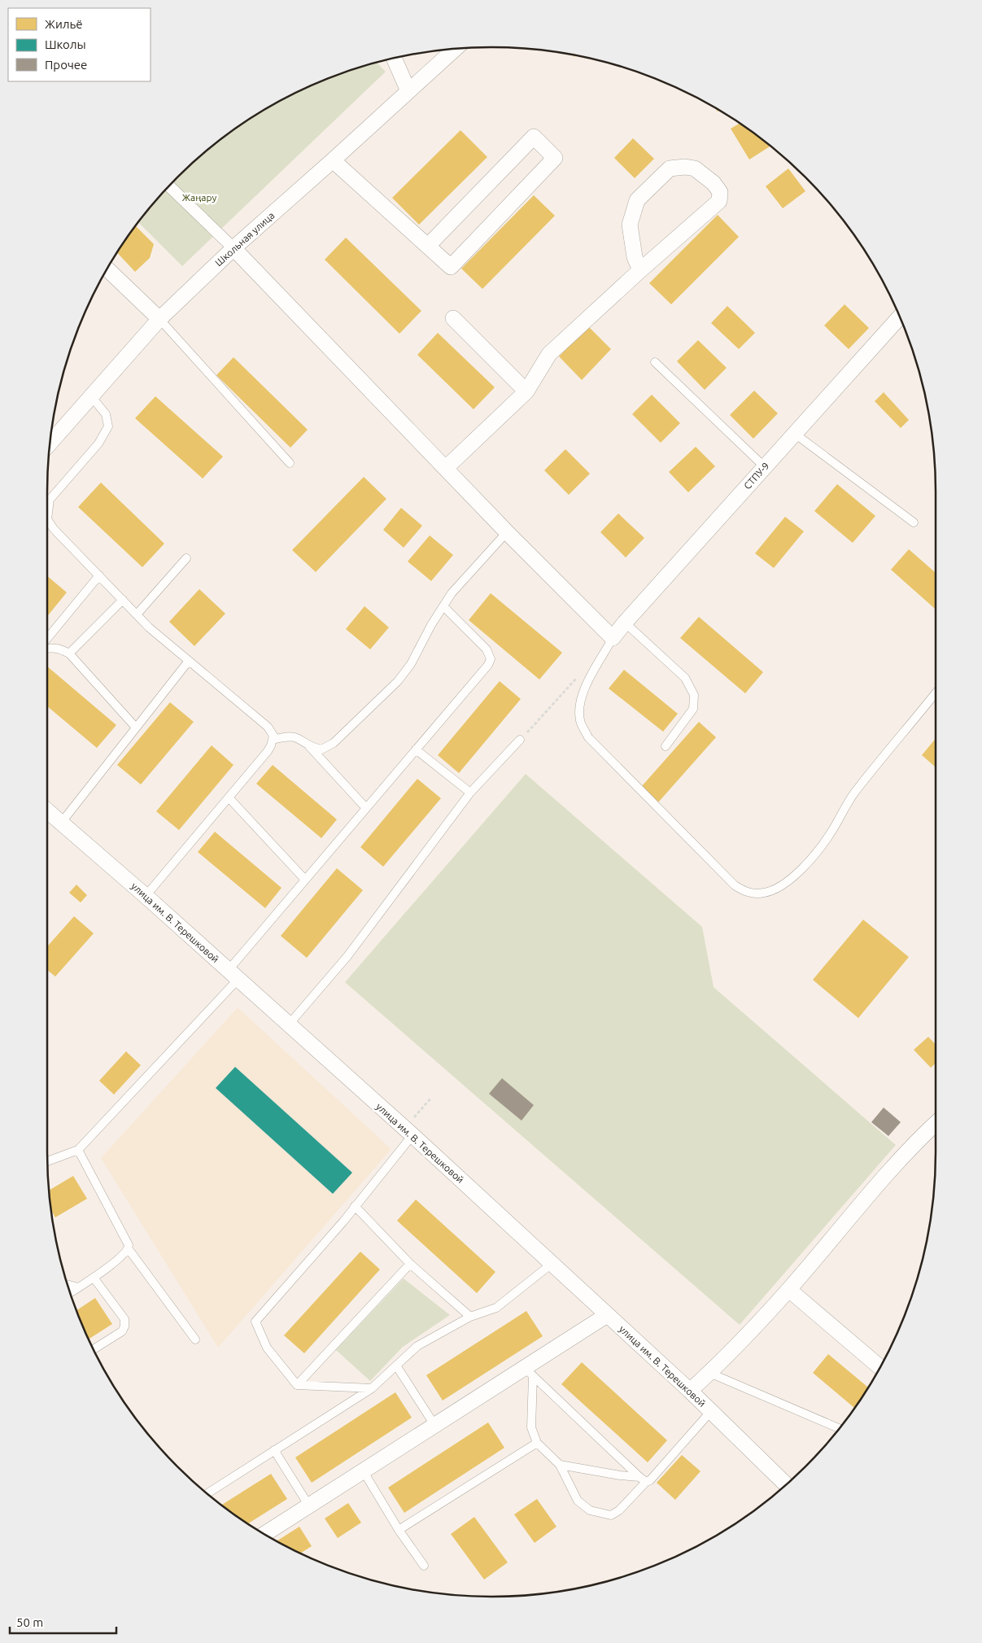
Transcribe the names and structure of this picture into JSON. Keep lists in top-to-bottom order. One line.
{"streets":{"street":["Школьная улица","СТПУ-9","улица им. В. Терешковой"]},"parks":["Жаңару"],"legend":["Жильё","Школы","Прочее"],"scale_bar":"50 m"}
